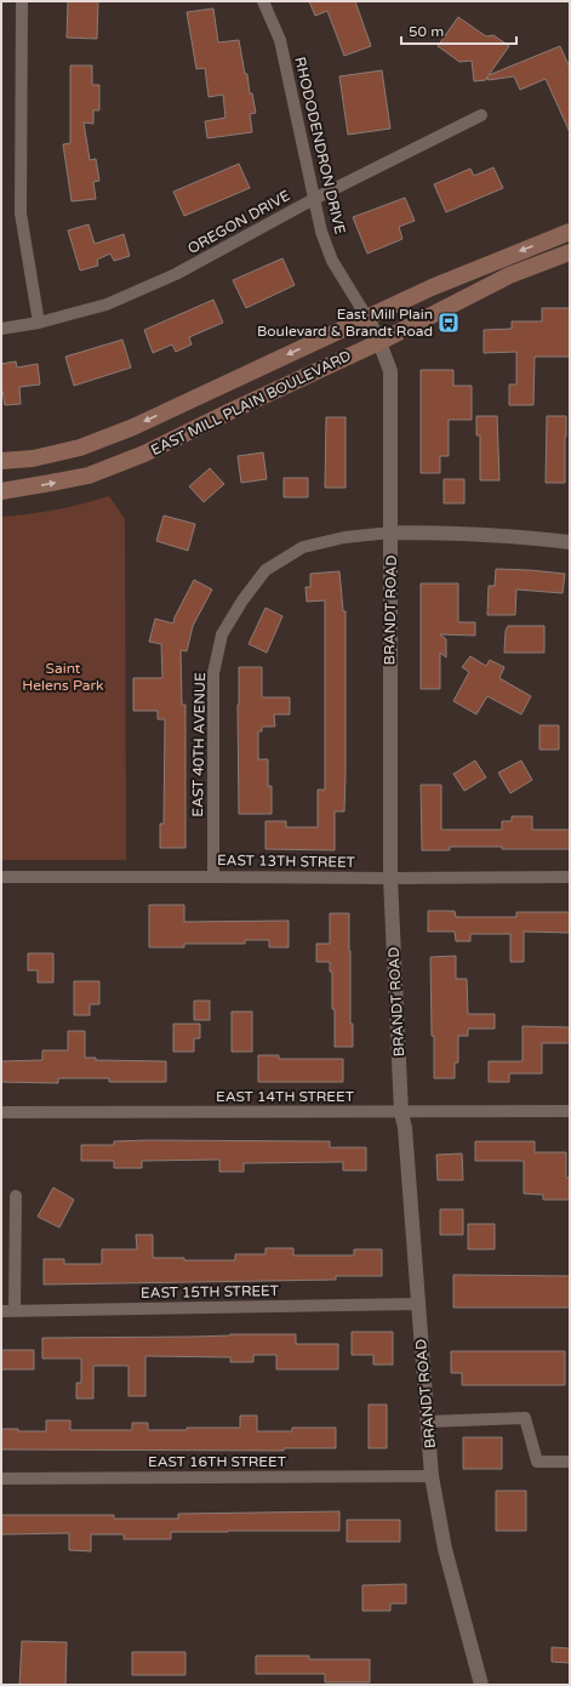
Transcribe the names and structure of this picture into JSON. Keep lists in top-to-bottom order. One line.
{"streets":{"main road":["EAST MILL PLAIN BOULEVARD"],"street":["RHODODENDRON DRIVE","OREGON DRIVE","BRANDT ROAD","EAST 40TH AVENUE","EAST 13TH STREET","EAST 14TH STREET","EAST 15TH STREET","EAST 16TH STREET"]},"crossings":[["RHODODENDRON DRIVE","OREGON DRIVE"],["RHODODENDRON DRIVE","EAST MILL PLAIN BOULEVARD"],["RHODODENDRON DRIVE","BRANDT ROAD"],["EAST MILL PLAIN BOULEVARD","BRANDT ROAD"],["BRANDT ROAD","EAST 40TH AVENUE"],["BRANDT ROAD","EAST 13TH STREET"],["BRANDT ROAD","EAST 14TH STREET"],["BRANDT ROAD","EAST 15TH STREET"],["BRANDT ROAD","EAST 16TH STREET"],["EAST 40TH AVENUE","EAST 13TH STREET"]],"parks":["Saint Helens Park"],"places":{"bus stop":["East Mill Plain Boulevard & Brandt Road"]},"scale_bar":"50 m"}
